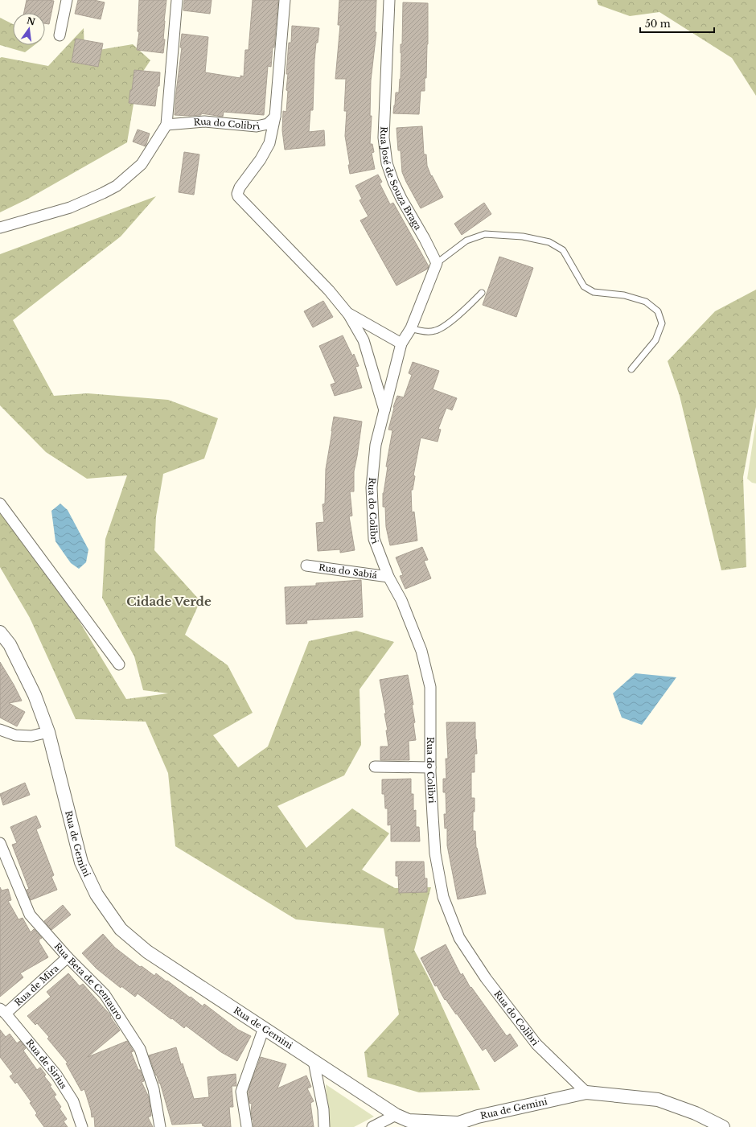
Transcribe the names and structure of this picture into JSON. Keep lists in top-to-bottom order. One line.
{"streets":{"street":["Rua do Colibri","Rua José de Souza Braga","Rua do Sabiá","Rua de Gemini","Rua Beta de Centauro","Rua de Mira","Rua de Sirius"]},"crossings":[["Rua do Colibri","Rua do Sabiá"],["Rua do Colibri","Rua de Gemini"],["Rua Beta de Centauro","Rua de Mira"],["Rua de Mira","Rua de Sirius"]],"districts":["Cidade Verde"],"scale_bar":"50 m","north":"top"}
